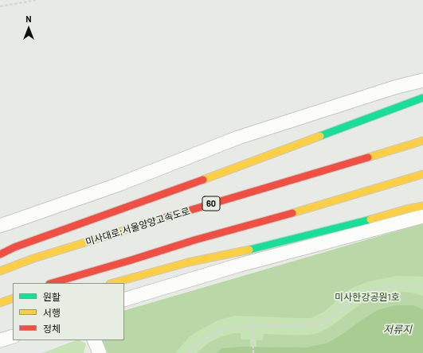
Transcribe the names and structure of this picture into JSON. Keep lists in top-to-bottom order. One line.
{"streets":{"highway":["60","미사대로;서울양양고속도로"]},"water":["저류지"],"parks":["미사한강공원1호"],"legend":["원활","서행","정체"],"north":"top"}
